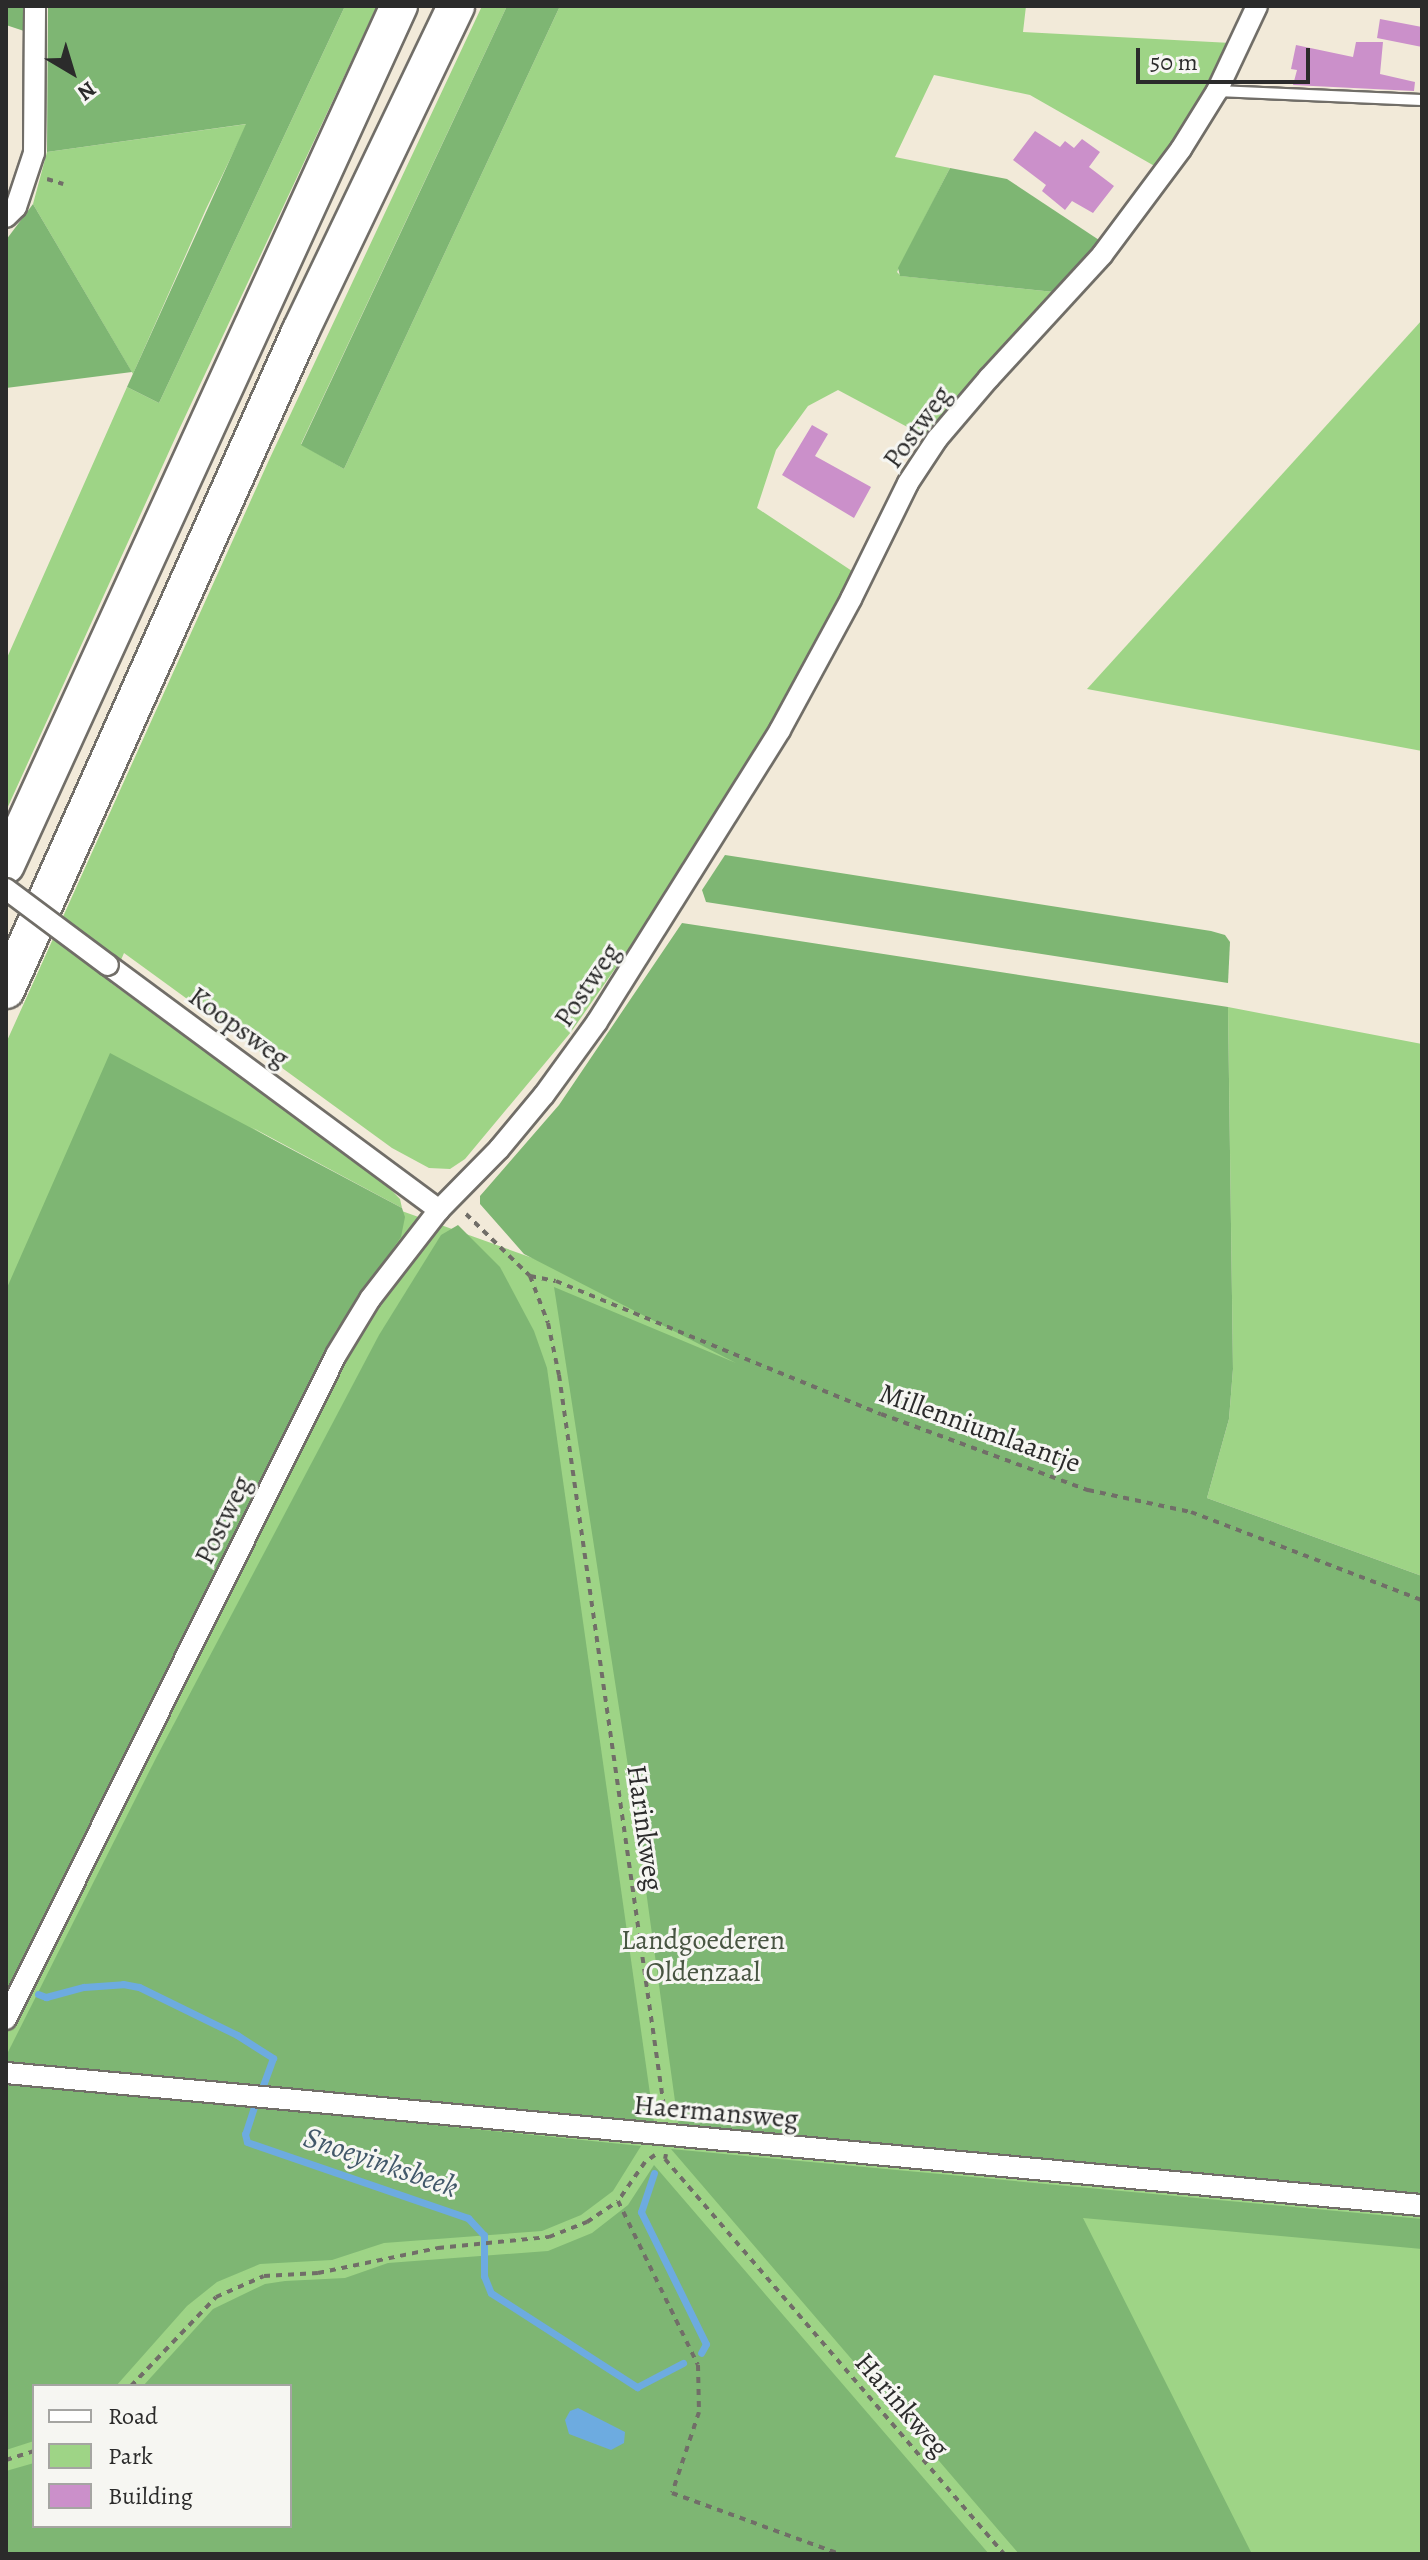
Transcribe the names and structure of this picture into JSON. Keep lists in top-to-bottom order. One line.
{"streets":{"street":["Postweg","Koopsweg","Haermansweg"],"path":["Millenniumlaantje","Harinkweg"]},"crossings":[["Postweg","Koopsweg"],["Millenniumlaantje","Harinkweg"],["Harinkweg","Haermansweg"]],"water":["Snoeyinksbeek"],"parks":["Landgoederen Oldenzaal"],"legend":["Road","Park","Building"],"scale_bar":"50 m","north":"bottom right"}
